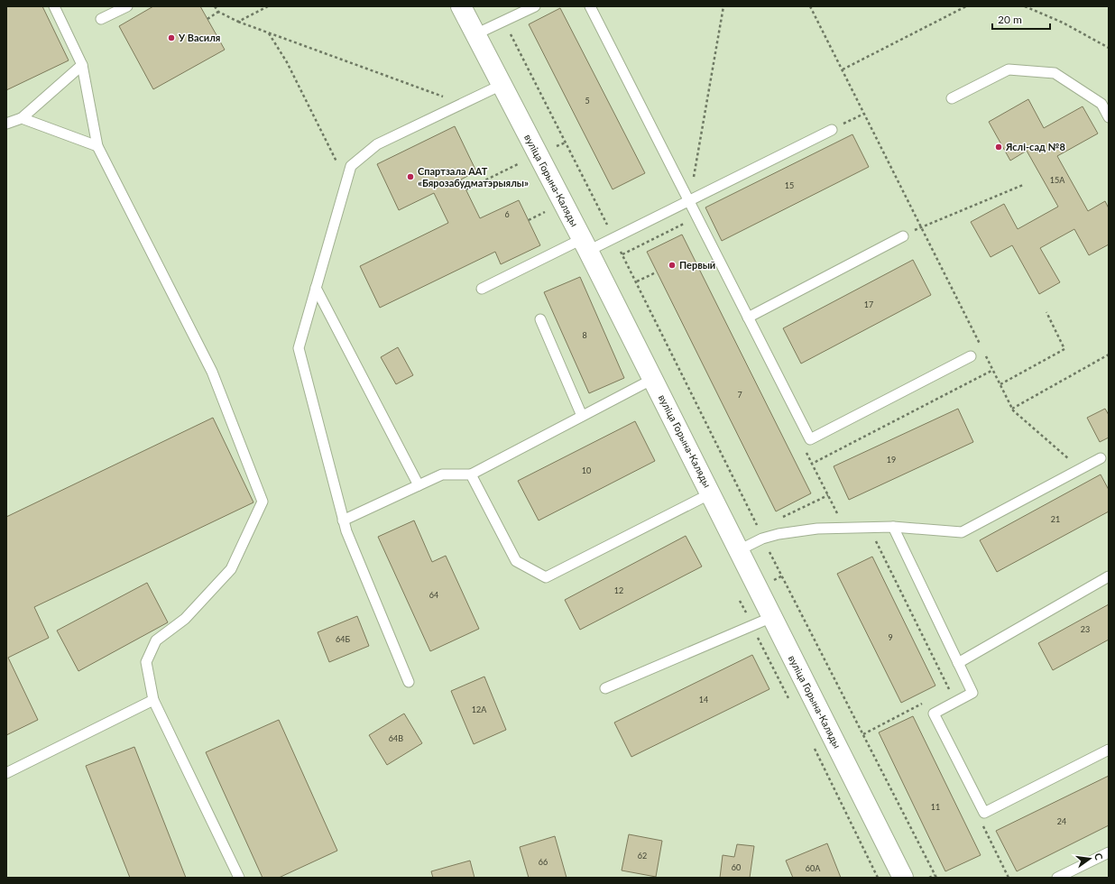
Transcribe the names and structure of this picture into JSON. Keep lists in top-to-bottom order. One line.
{"streets":{"street":["вуліца Горына-Каляды"]},"places":["У Василя","Яслі-сад №8","Спартзала ААТ «Бярозабудматэрыялы»","Первый"],"house_numbers":["5","15А","15","6","17","8","7","19","10","21","12","64","23","9","64Б","14","12А","64В","11","24","62","66","60","60А"],"scale_bar":"20 m","north":"right"}
